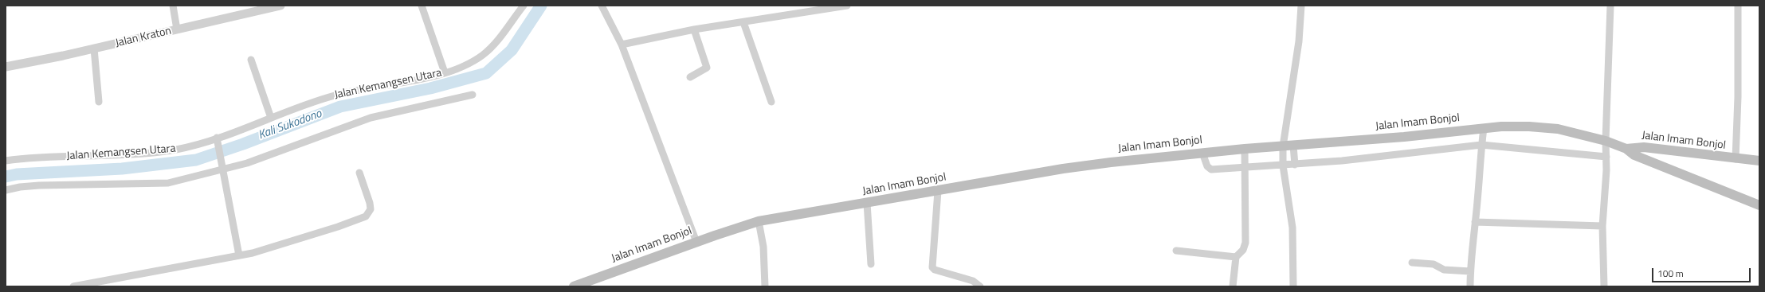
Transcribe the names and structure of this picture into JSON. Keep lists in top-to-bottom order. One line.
{"streets":{"main road":["Jalan Imam Bonjol"],"street":["Jalan Kraton","Jalan Kemangsen Utara"]},"water":["Kali Sukodono"],"scale_bar":"100 m"}
